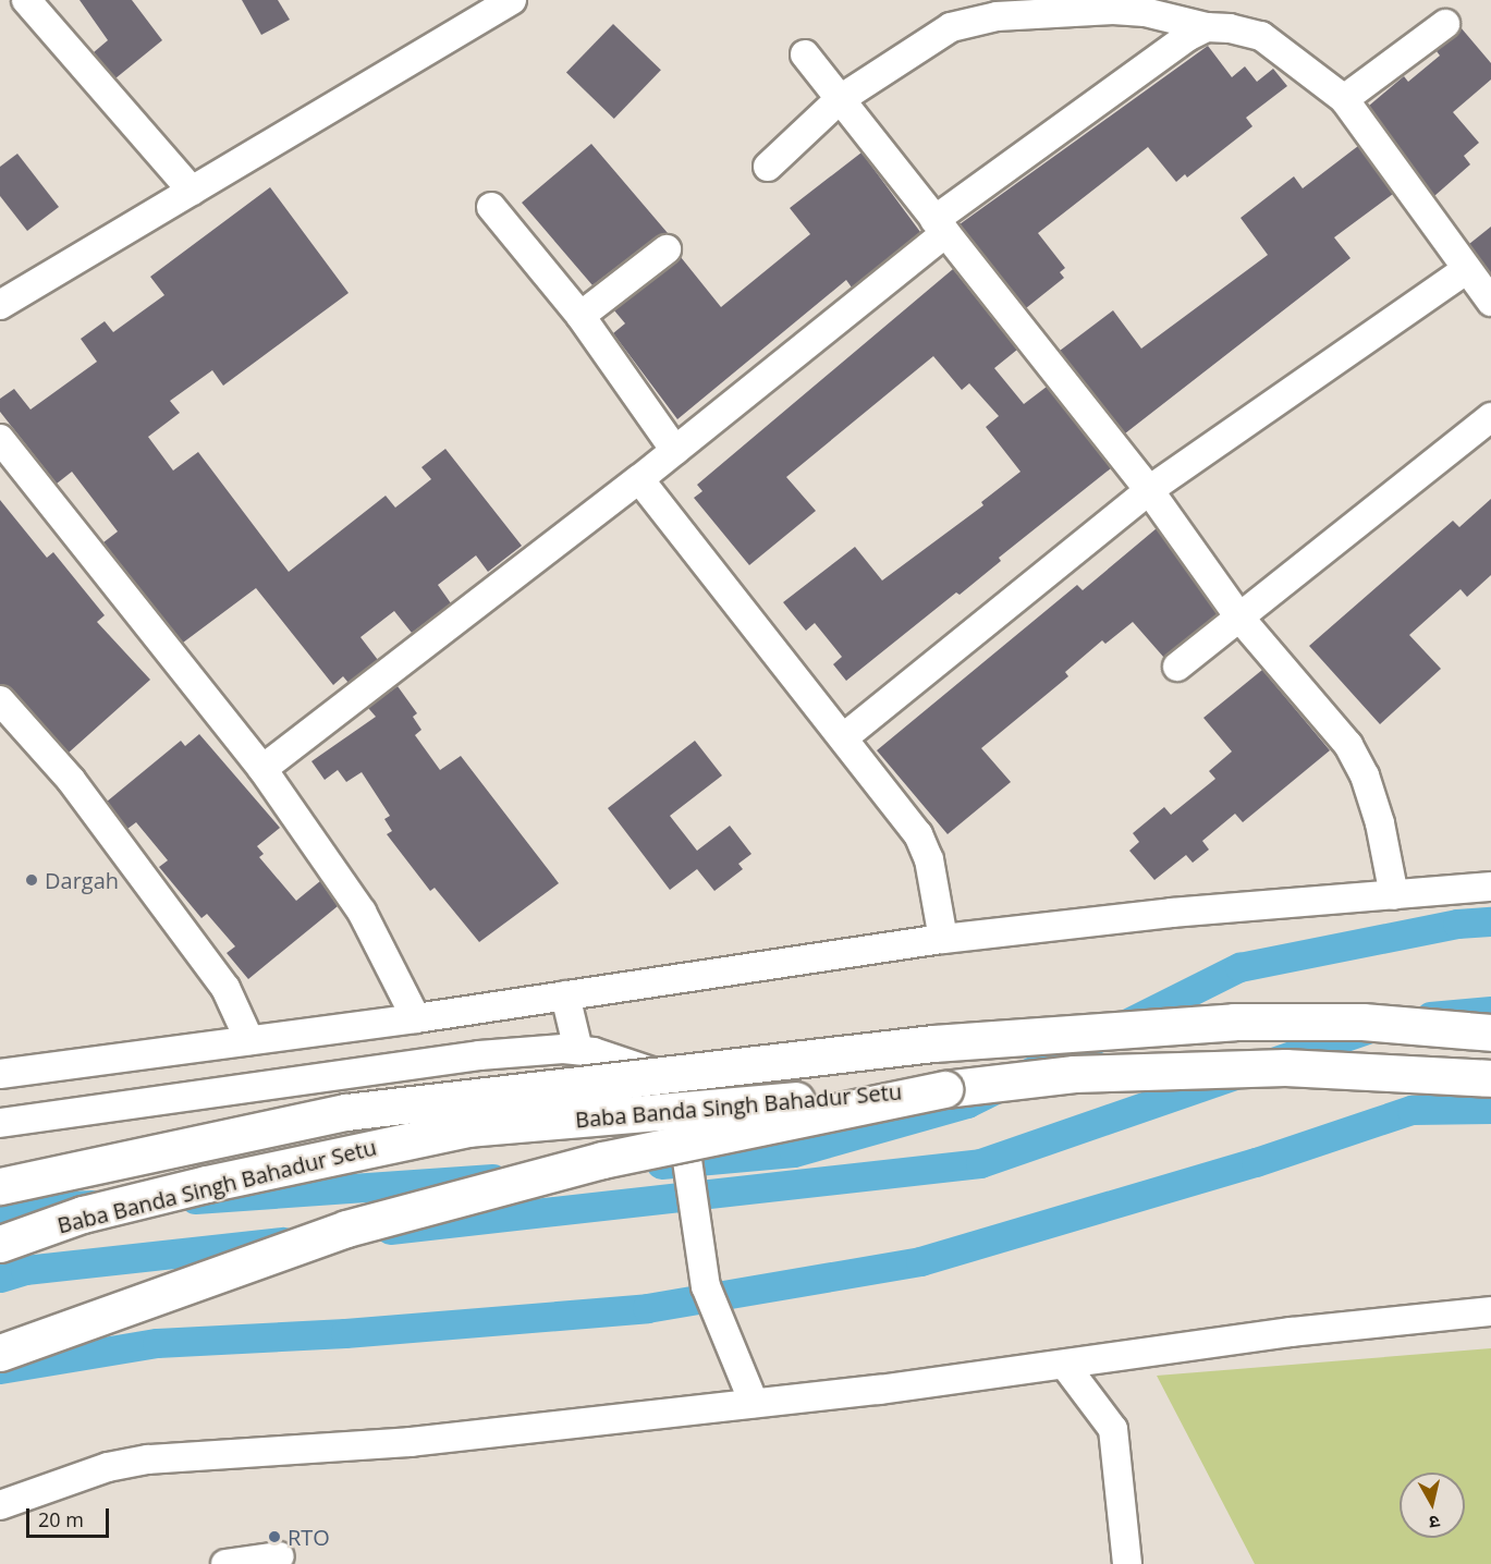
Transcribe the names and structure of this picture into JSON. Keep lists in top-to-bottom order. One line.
{"streets":{"highway":["Baba Banda Singh Bahadur Setu"]},"places":["Dargah","RTO"],"scale_bar":"20 m","north":"bottom"}
